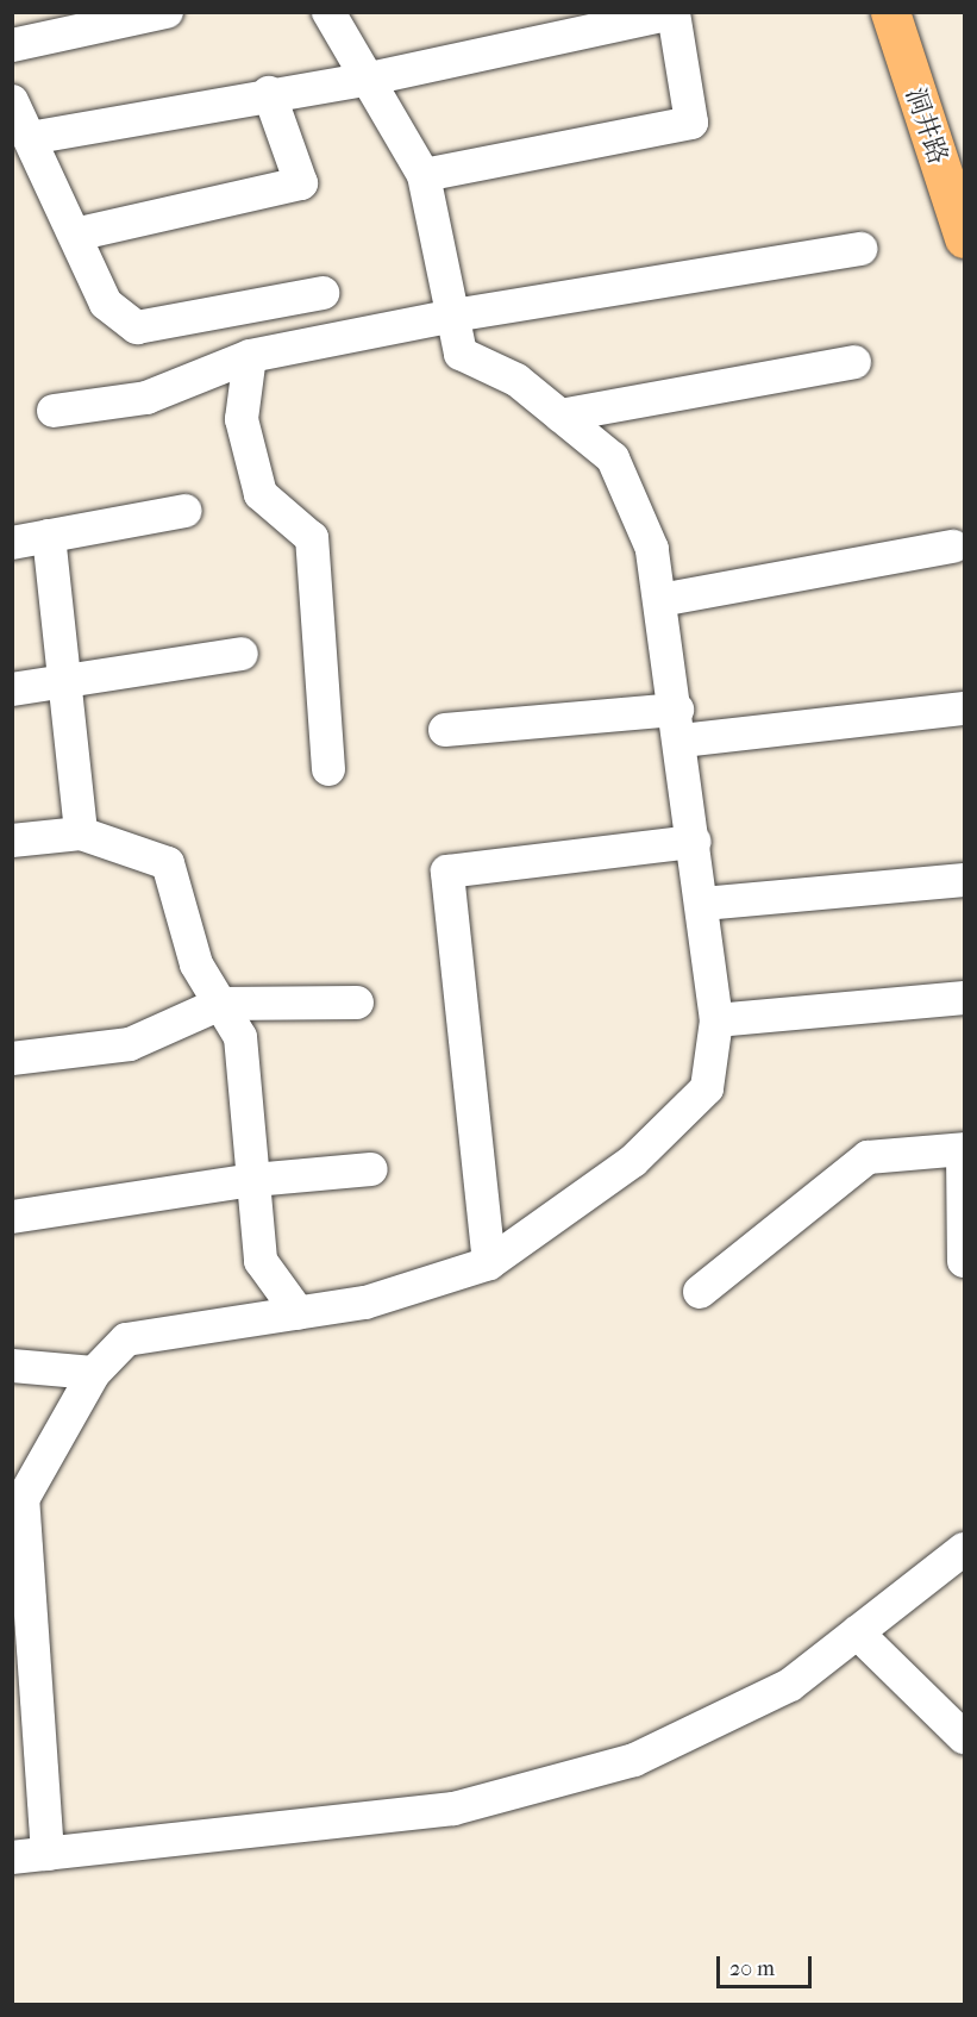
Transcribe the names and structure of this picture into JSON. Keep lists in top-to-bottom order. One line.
{"streets":{"main road":["洞井路"]},"scale_bar":"20 m"}
